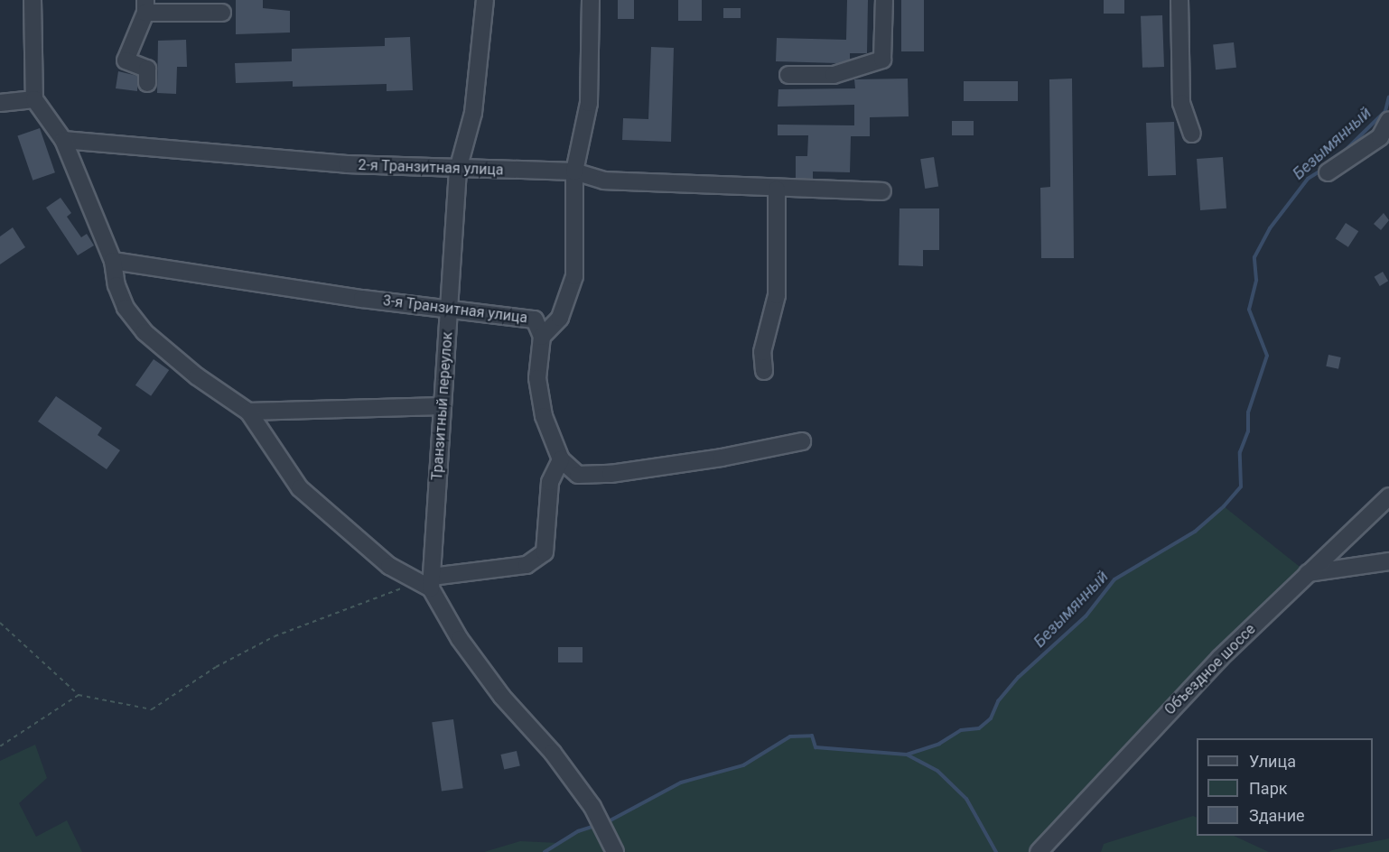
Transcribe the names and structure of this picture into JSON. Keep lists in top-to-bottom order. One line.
{"streets":{"street":["2-я Транзитная улица","3-я Транзитная улица","Транзитный переулок","Объездное шоссе"]},"crossings":[["2-я Транзитная улица","Транзитный переулок"],["3-я Транзитная улица","Транзитный переулок"]],"water":["Безымянный"],"legend":["Улица","Парк","Здание"]}
